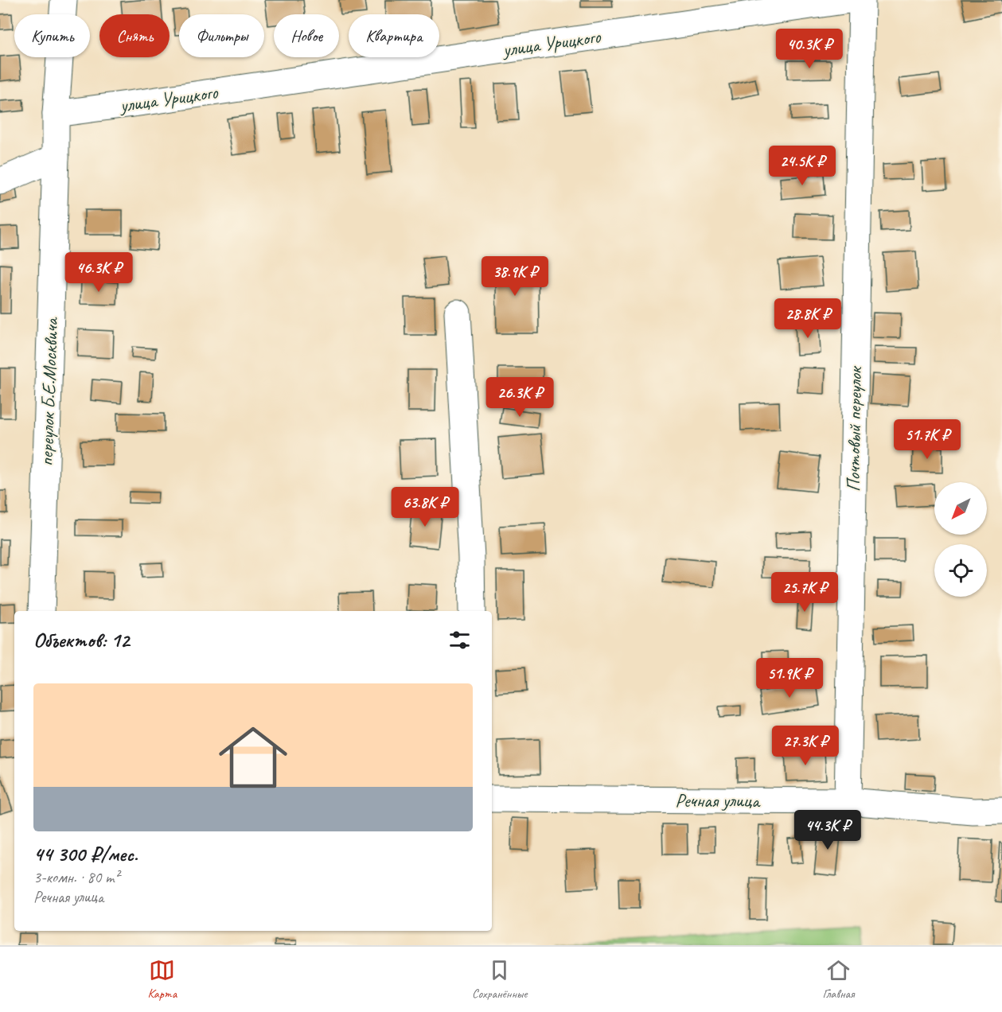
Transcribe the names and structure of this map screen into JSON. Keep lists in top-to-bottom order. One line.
{"streets":{"street":["улица Урицкого","переулок Б.Е.Москвича","Почтовый переулок","Речная улица"]},"crossings":[["улица Урицкого","переулок Б.Е.Москвича"],["Почтовый переулок","Речная улица"]],"north":"bottom left","page":{"chip":["Купить","Снять","Фильтры","Новое","Квартира"],"price":["40.3K ₽","24.5K ₽","46.3K ₽","38.9K ₽","28.8K ₽","26.3K ₽","51.7K ₽","63.8K ₽","25.7K ₽","51.9K ₽","27.3K ₽","44.3K ₽"],"heading":"Объектов: 12","list":[{"name":"44 300 ₽/мес.","note":"3-комн. · 80 m² · Речная улица"}],"tabs":["Карта","Сохранённые","Главная"]}}
